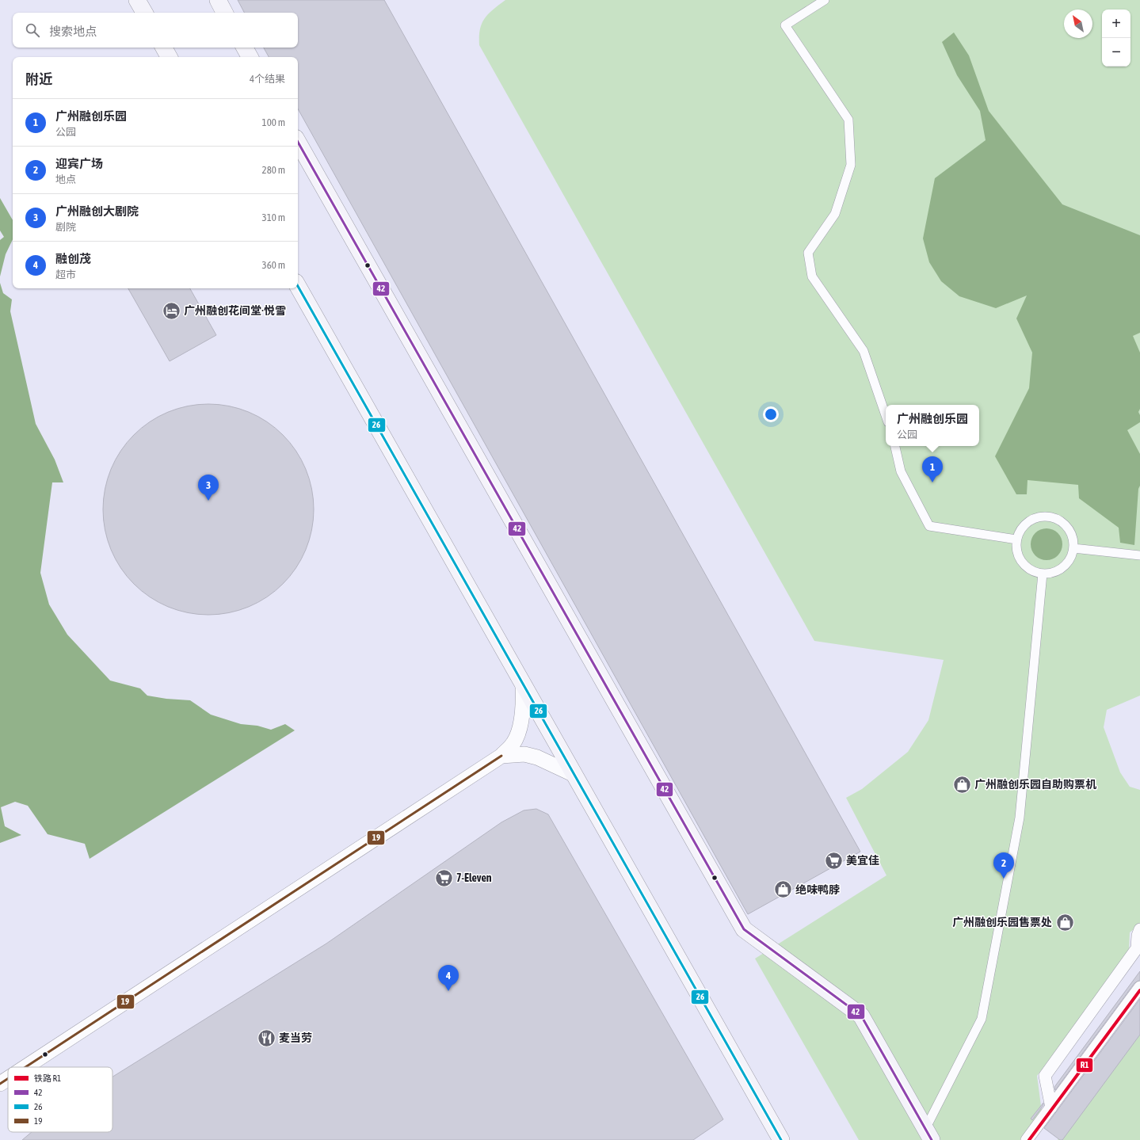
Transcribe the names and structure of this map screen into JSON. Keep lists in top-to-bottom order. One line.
{"places":{"hotel":["广州融创花间堂·悦雪"],"shop":["广州融创乐园自助购票机","绝味鸭脖","广州融创乐园售票处"],"supermarket":["美宜佳","7-Eleven"],"restaurant":["麦当劳"]},"lines":["transit line 42","transit line 26","transit line 19","rail line R1"],"legend":["铁路 R1","42","26","19"],"north":"top left","page":{"map_buttons":["+","−"],"search":"搜索地点","heading":["附近","4个结果"],"list":[{"mark":"1","name":"广州融创乐园","note":"公园","value":"100 m"},{"mark":"2","name":"迎宾广场","note":"地点","value":"280 m"},{"mark":"3","name":"广州融创大剧院","note":"剧院","value":"310 m"},{"mark":"4","name":"融创茂","note":"超市","value":"360 m"}],"popup":["广州融创乐园","公园"],"pins":["1","3","2","4"]}}
